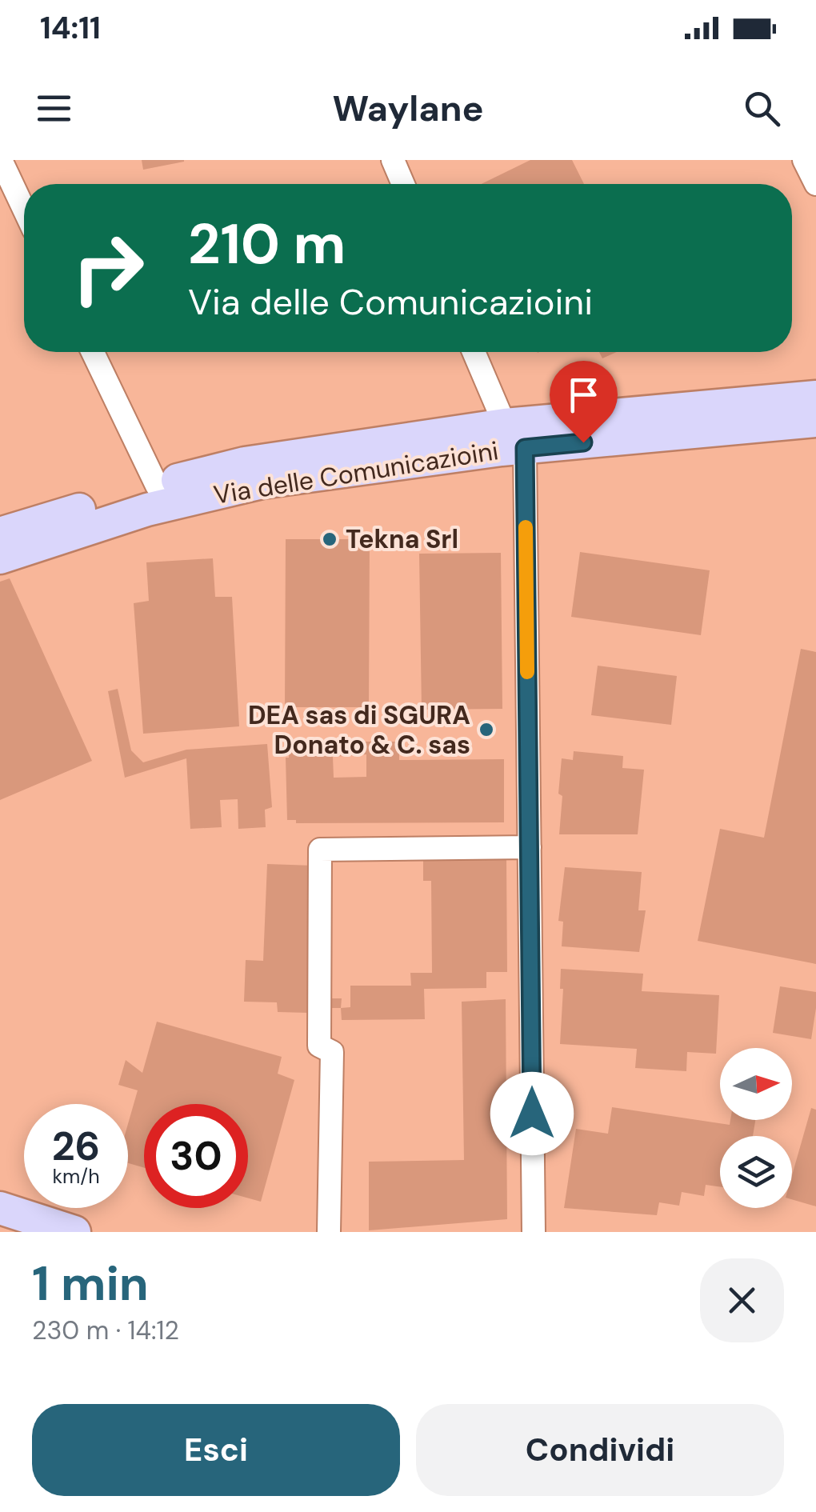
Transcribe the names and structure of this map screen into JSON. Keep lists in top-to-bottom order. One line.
{"streets":{"street":["Via delle Comunicazioini"]},"places":["Tekna Srl","DEA sas di SGURA Donato & C. sas"],"north":"right","page":{"status":"14:11","header":"Waylane","turn":["210 m","Via delle Comunicazioini"],"speed":"26 km/h","limit":"30","heading":["1 min","230 m · 14:12"],"buttons":["Esci","Condividi"]}}
